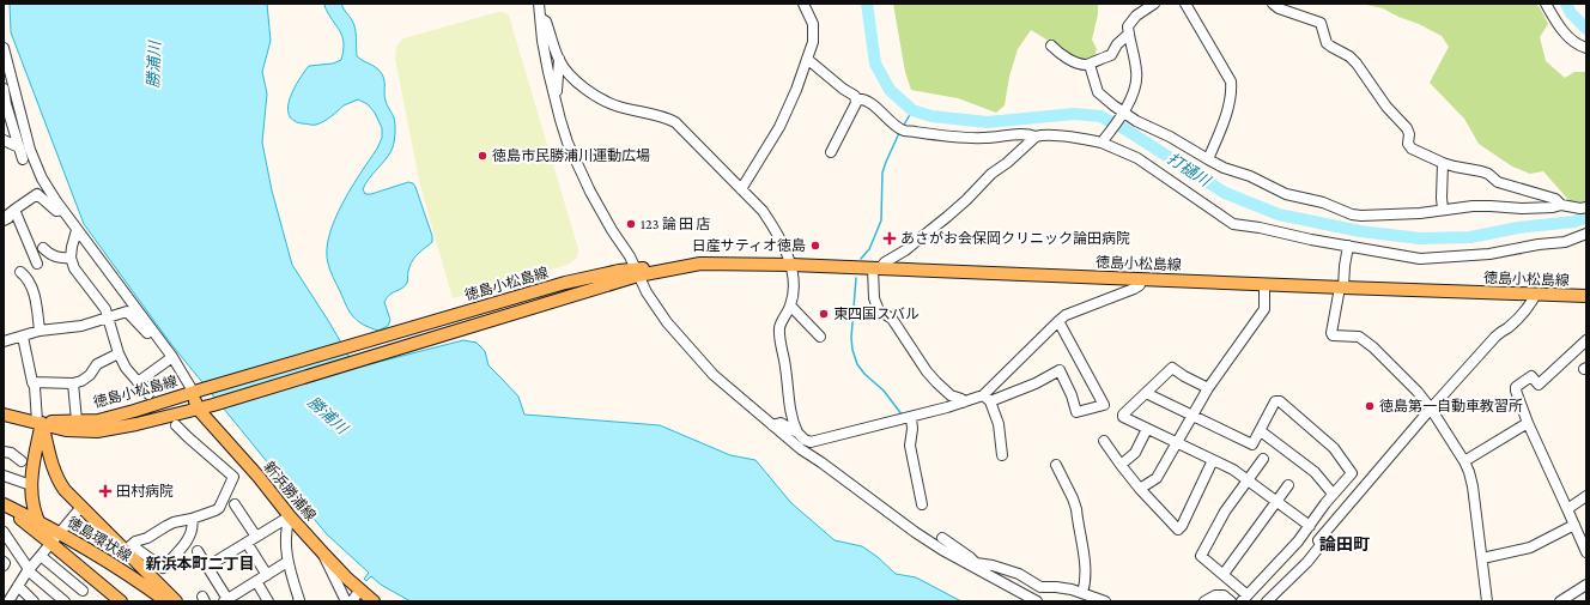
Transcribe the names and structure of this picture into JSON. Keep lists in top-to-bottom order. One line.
{"streets":{"main road":["徳島小松島線","新浜勝浦線","徳島環状線"]},"crossings":[["徳島小松島線","新浜勝浦線"],["徳島小松島線","徳島環状線"]],"districts":["論田町","新浜本町二丁目"],"water":["勝浦川","打樋川"],"places":{"other":["徳島市民勝浦川運動広場","123 論 田 店","日産サティオ徳島","東四国スバル","徳島第一自動車教習所"],"health":["あさがお会保岡クリニック論田病院","田村病院"]}}
